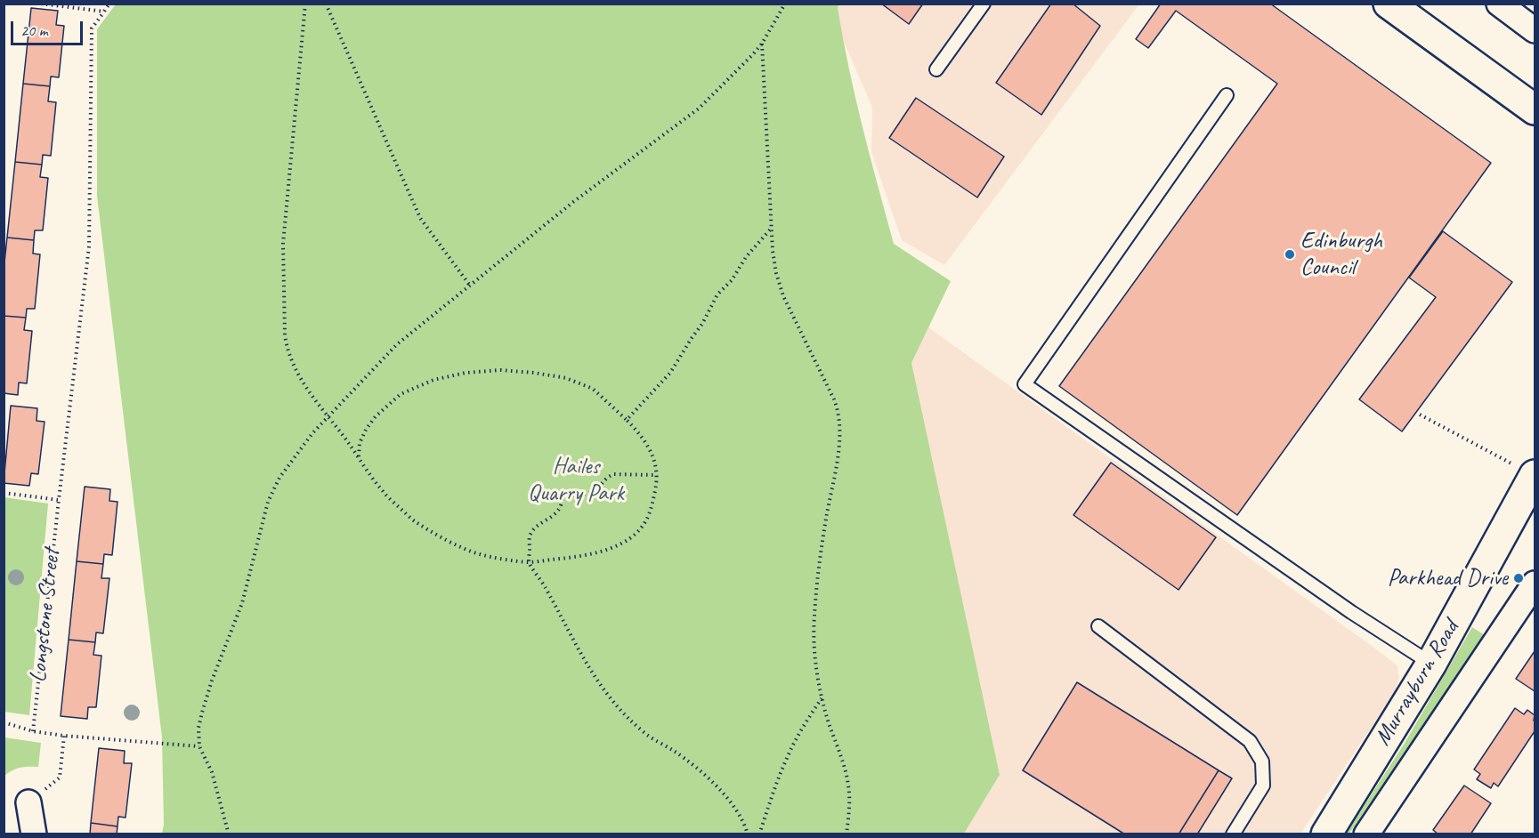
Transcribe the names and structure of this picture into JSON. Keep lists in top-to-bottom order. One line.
{"streets":{"street":["Murrayburn Road"],"path":["Longstone Street"]},"parks":["Hailes Quarry Park"],"places":["Edinburgh Council","Parkhead Drive"],"scale_bar":"20 m"}
